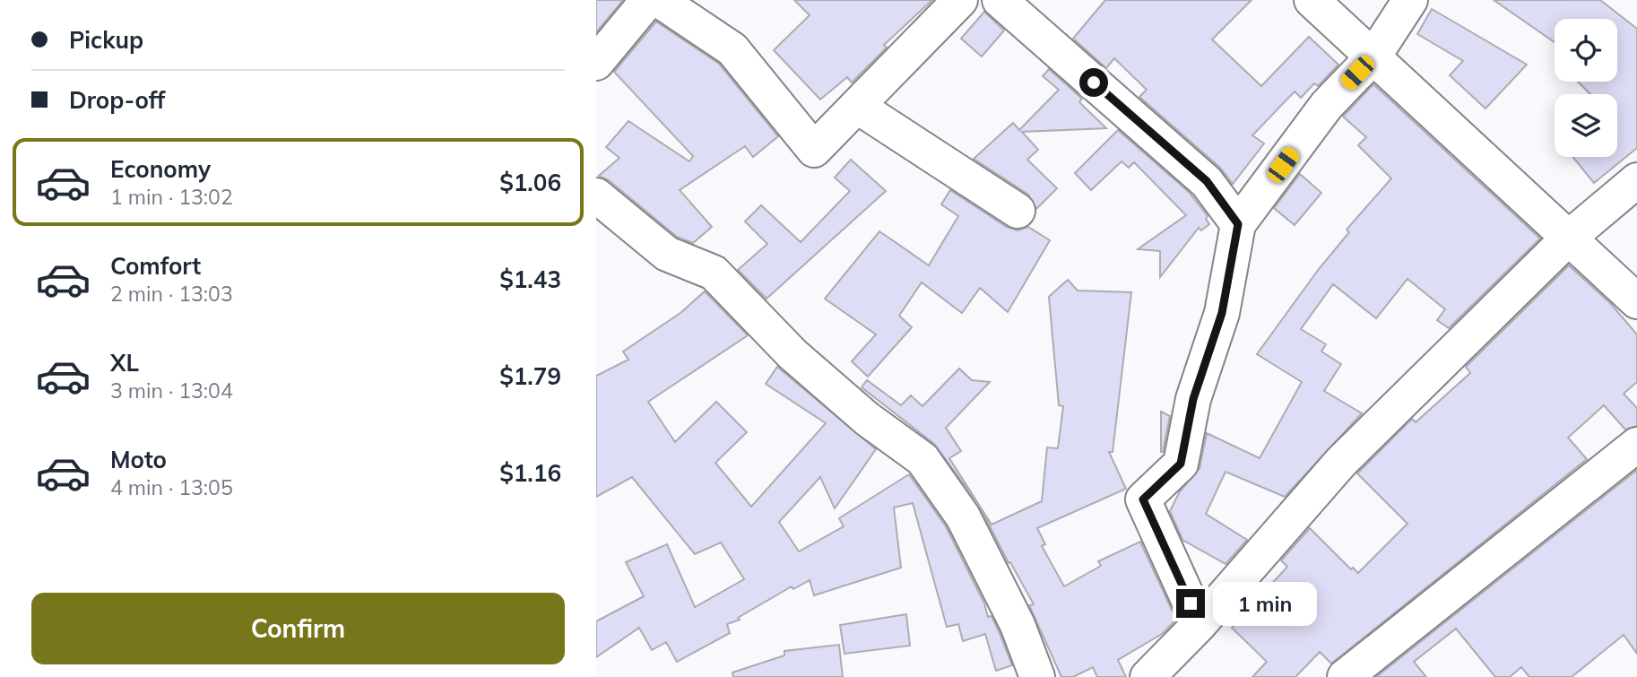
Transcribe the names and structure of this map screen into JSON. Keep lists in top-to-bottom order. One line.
{"page":{"banner":["Pickup","Drop-off"],"list":[{"name":"Economy","note":"1 min · 13:02","value":"$1.06"},{"name":"Comfort","note":"2 min · 13:03","value":"$1.43"},{"name":"XL","note":"3 min · 13:04","value":"$1.79"},{"name":"Moto","note":"4 min · 13:05","value":"$1.16"}],"buttons":"Confirm","bubble":"1 min"}}
